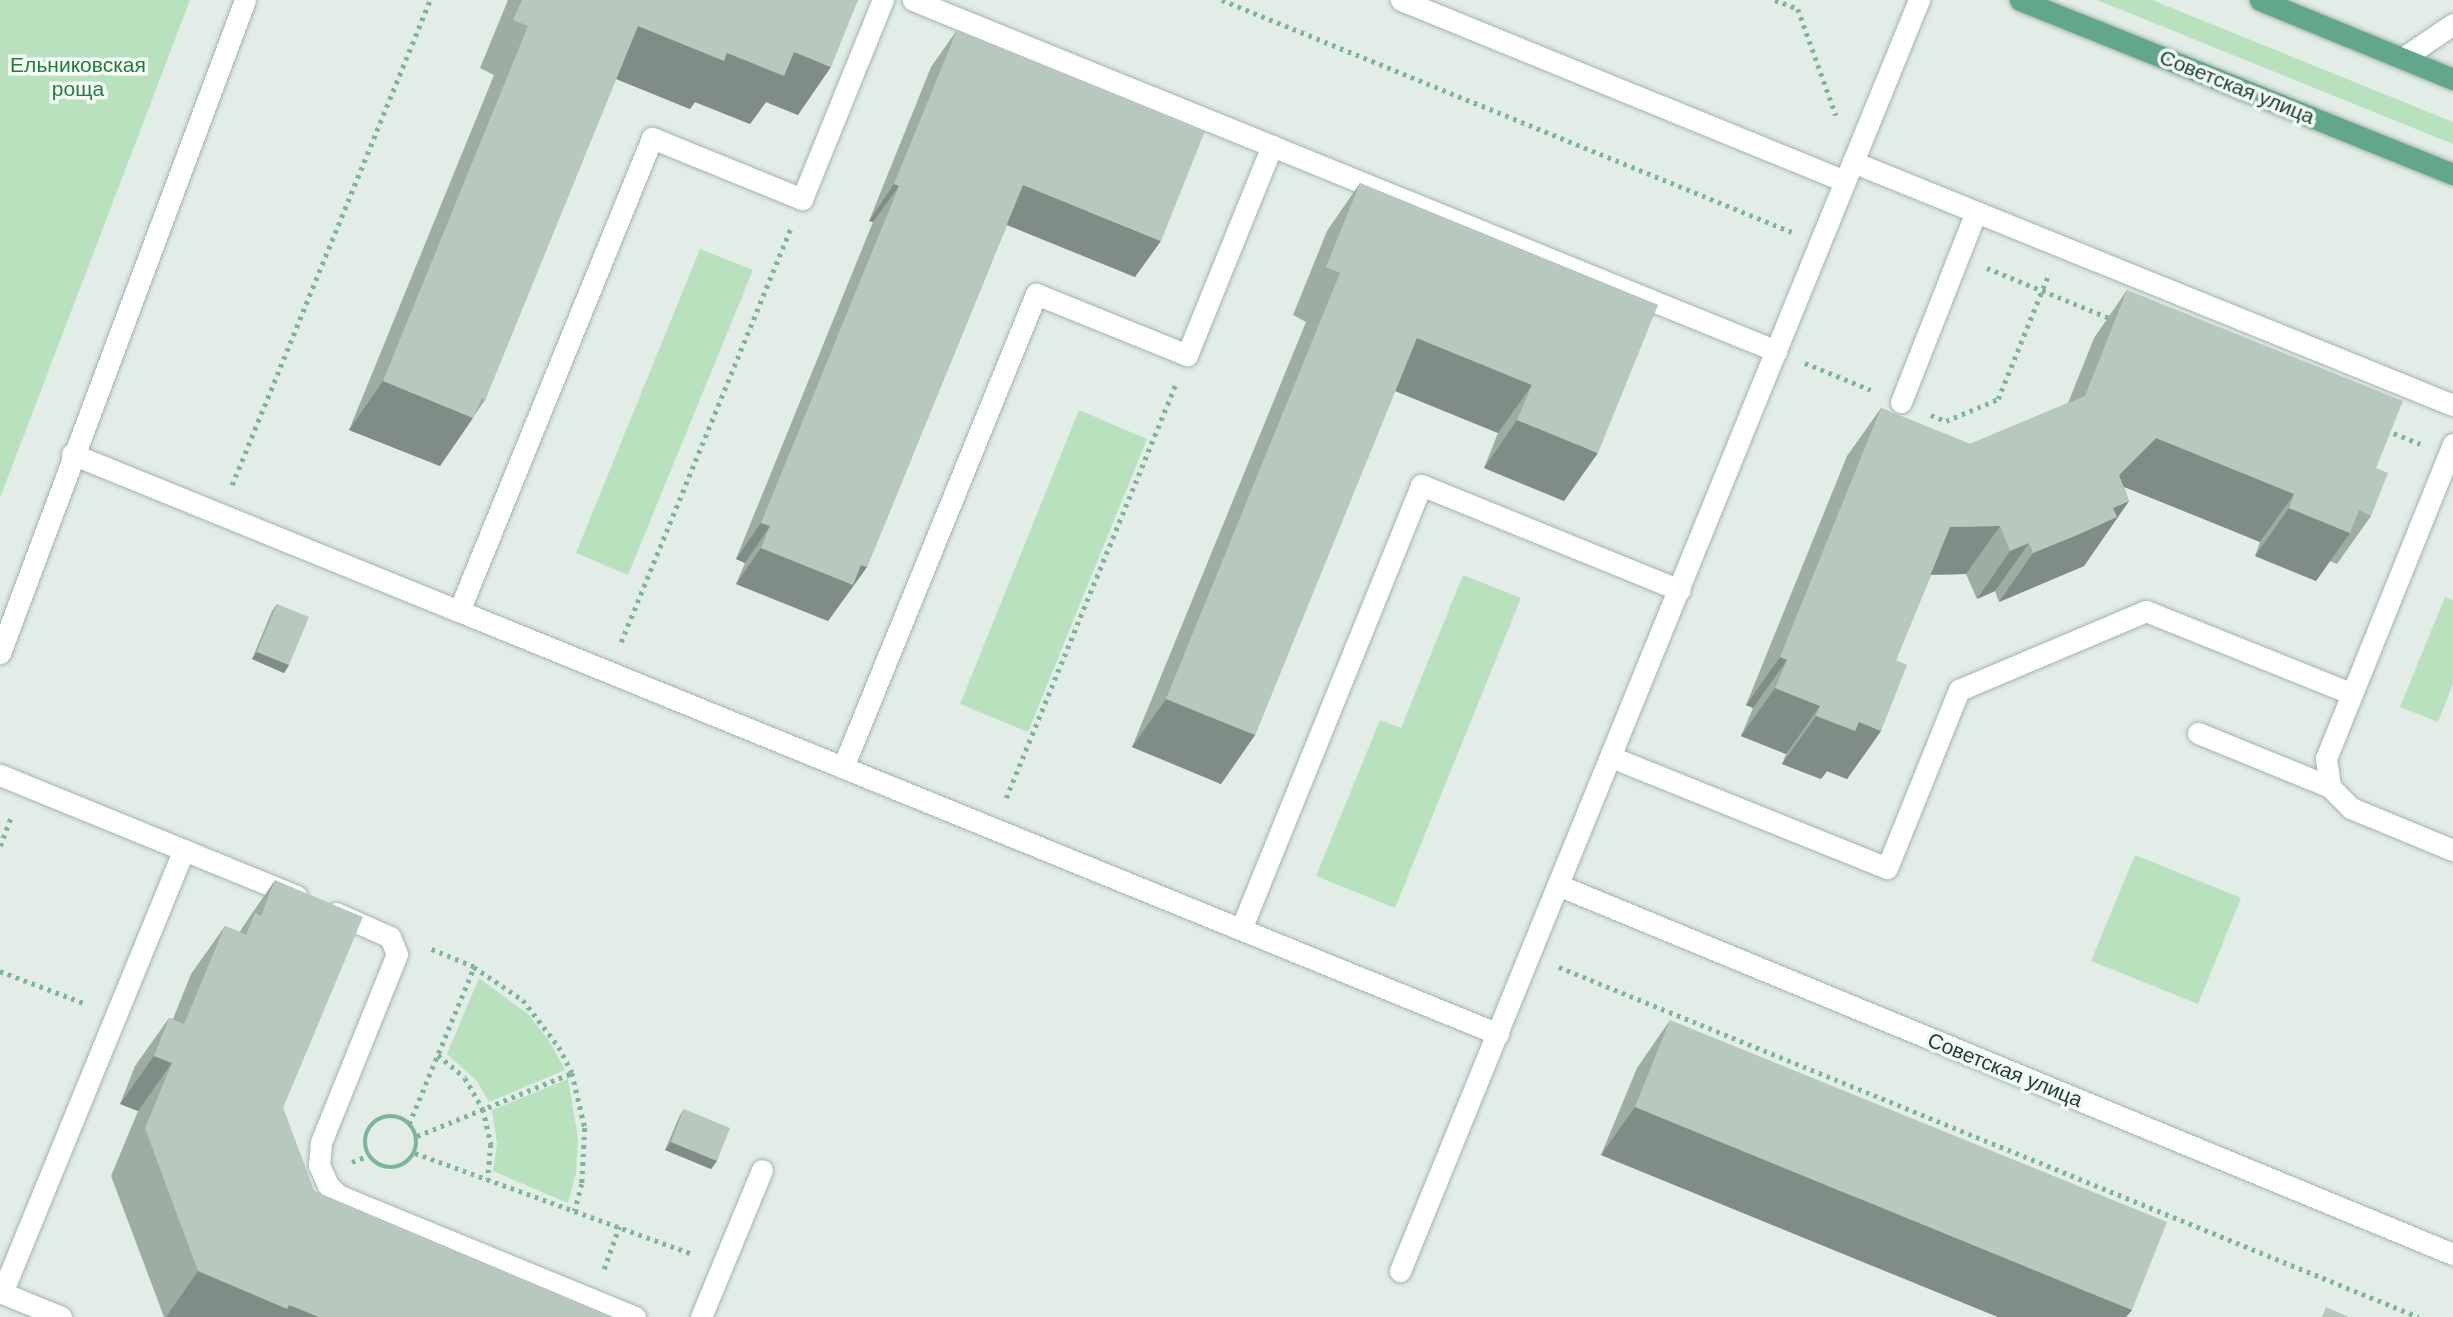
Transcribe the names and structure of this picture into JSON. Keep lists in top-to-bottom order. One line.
{"streets":{"main road":["Советская улица"]},"parks":["Ельниковская роща"]}
